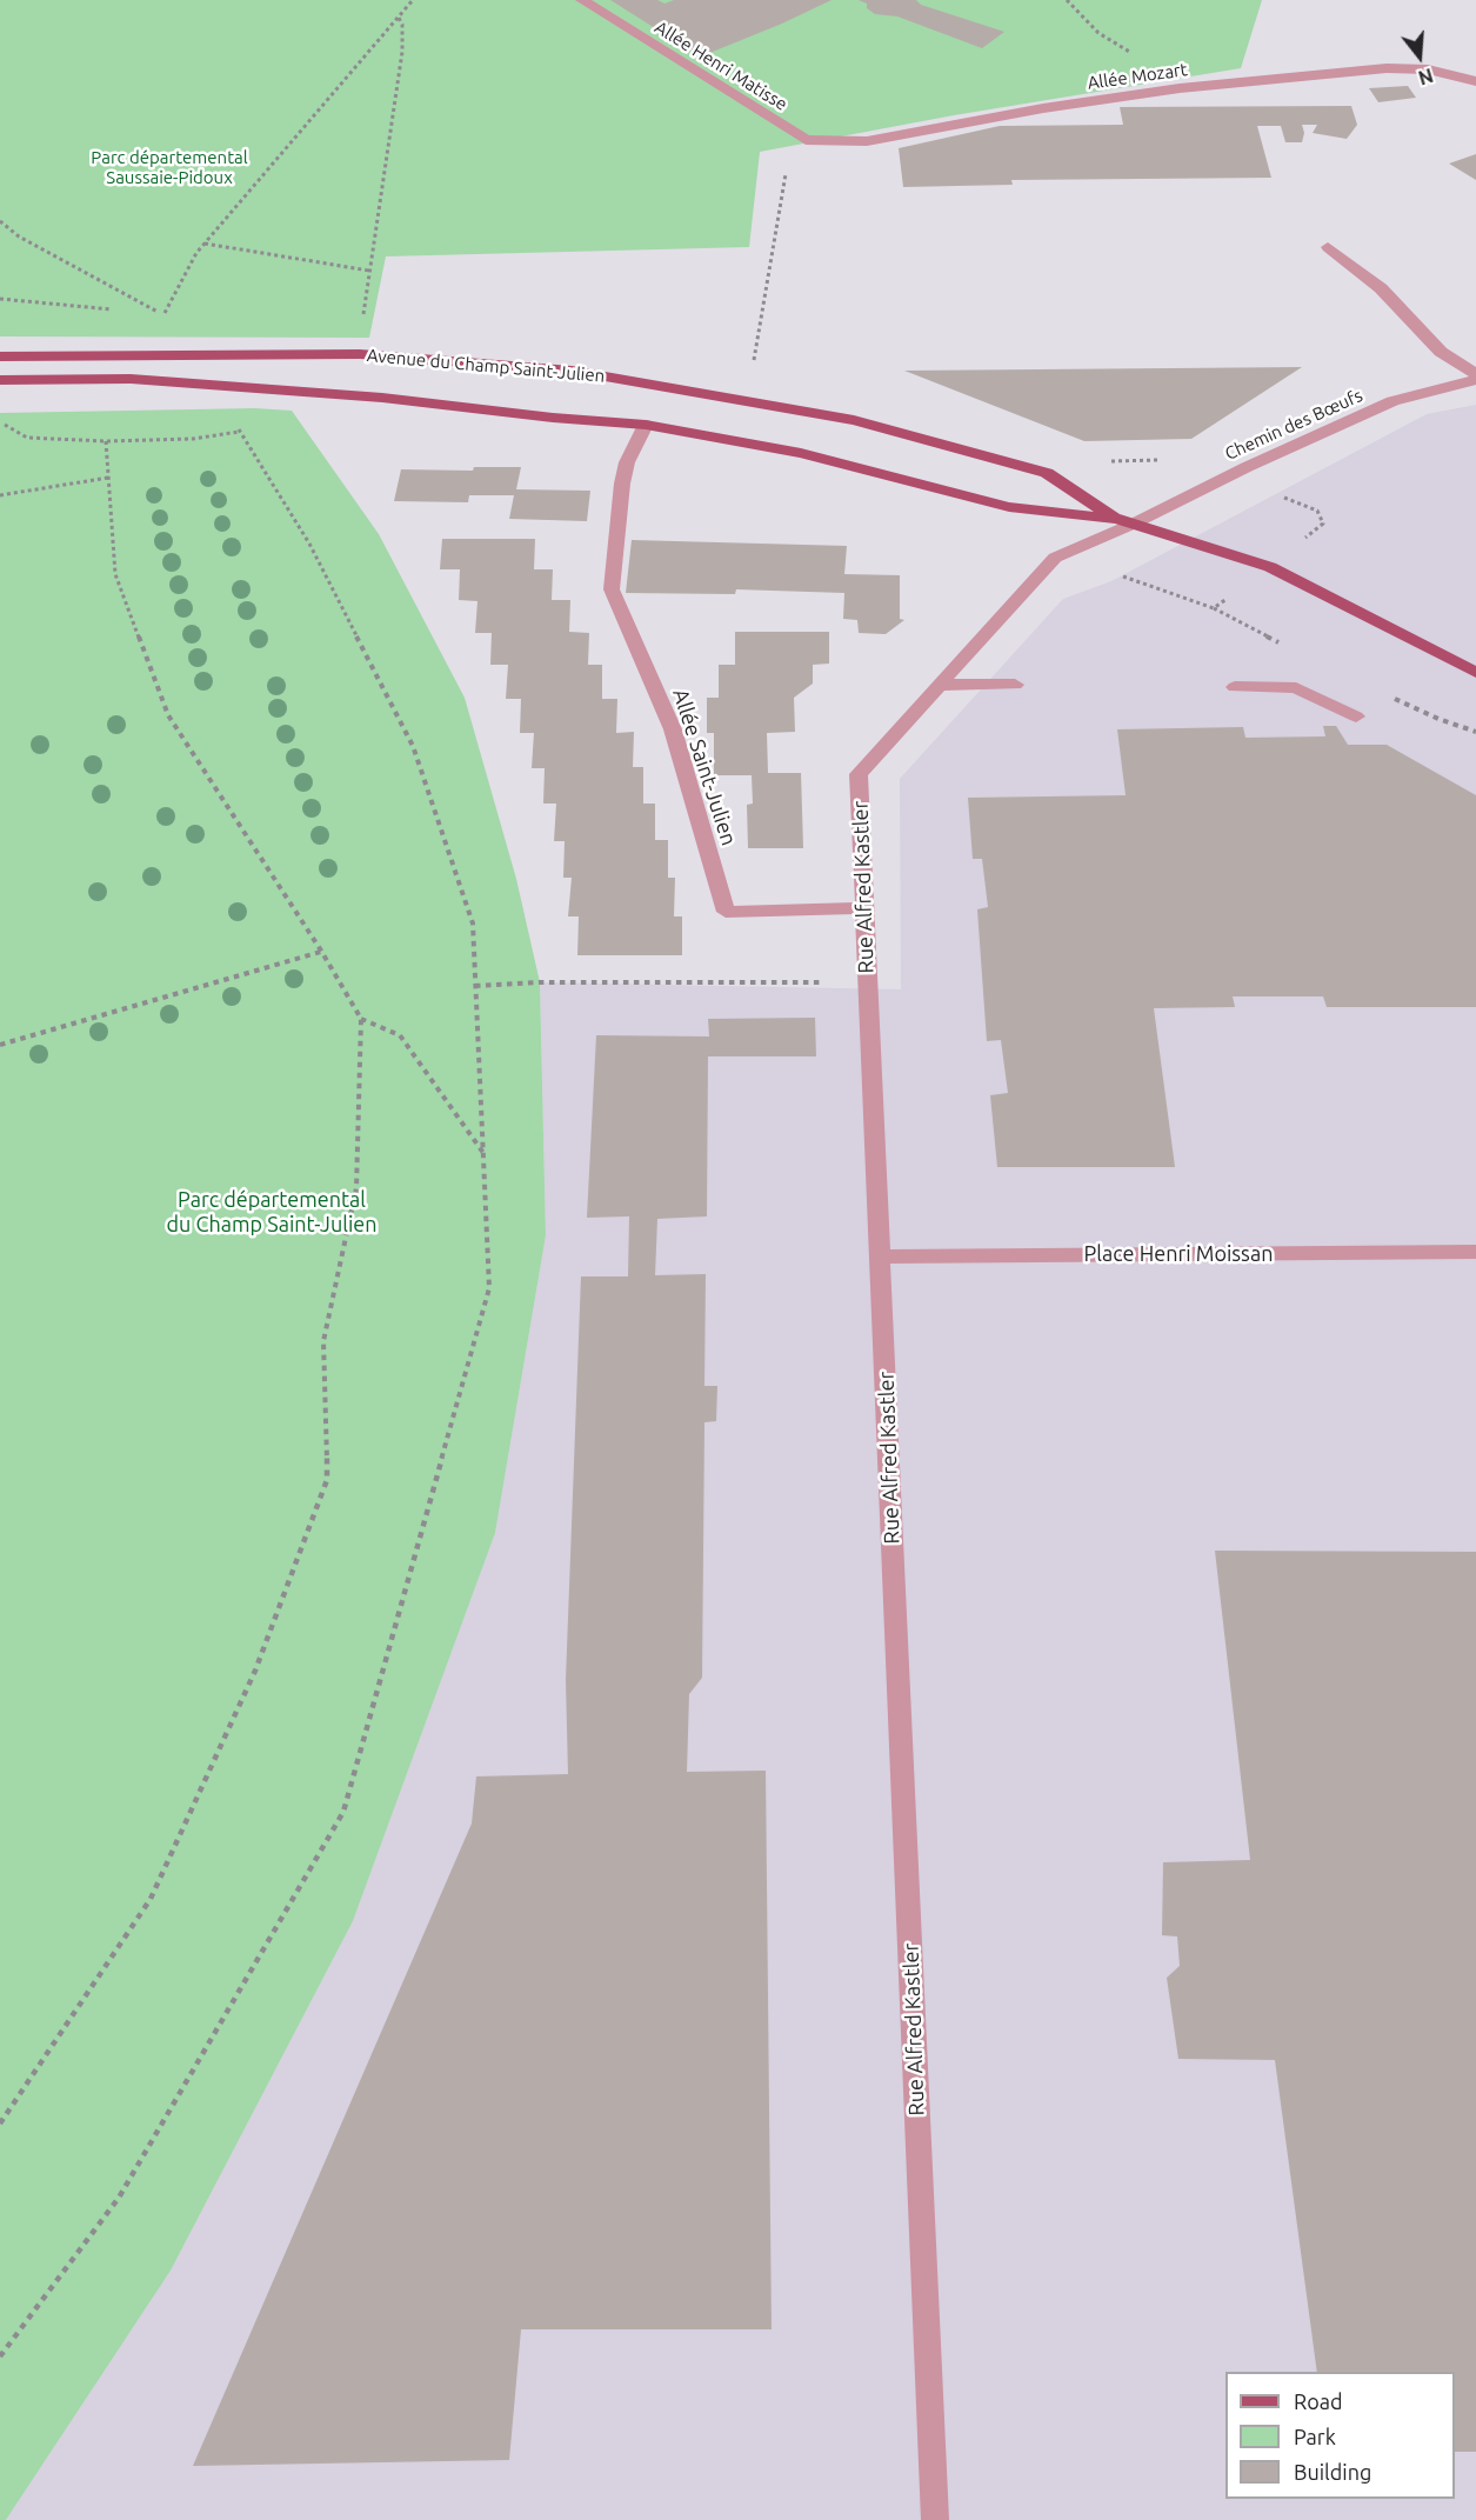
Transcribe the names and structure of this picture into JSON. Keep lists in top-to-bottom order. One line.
{"streets":{"main road":["Avenue du Champ Saint-Julien"],"street":["Allée Henri Matisse","Allée Mozart","Chemin des Bœufs","Allée Saint-Julien","Rue Alfred Kastler","Place Henri Moissan"]},"crossings":[["Allée Henri Matisse","Allée Mozart"],["Avenue du Champ Saint-Julien","Chemin des Bœufs"],["Avenue du Champ Saint-Julien","Allée Saint-Julien"],["Avenue du Champ Saint-Julien","Rue Alfred Kastler"],["Chemin des Bœufs","Rue Alfred Kastler"],["Allée Saint-Julien","Rue Alfred Kastler"],["Rue Alfred Kastler","Place Henri Moissan"]],"parks":["Parc départemental Saussaie-Pidoux","Parc départemental du Champ Saint-Julien"],"legend":["Road","Park","Building"],"north":"bottom"}
